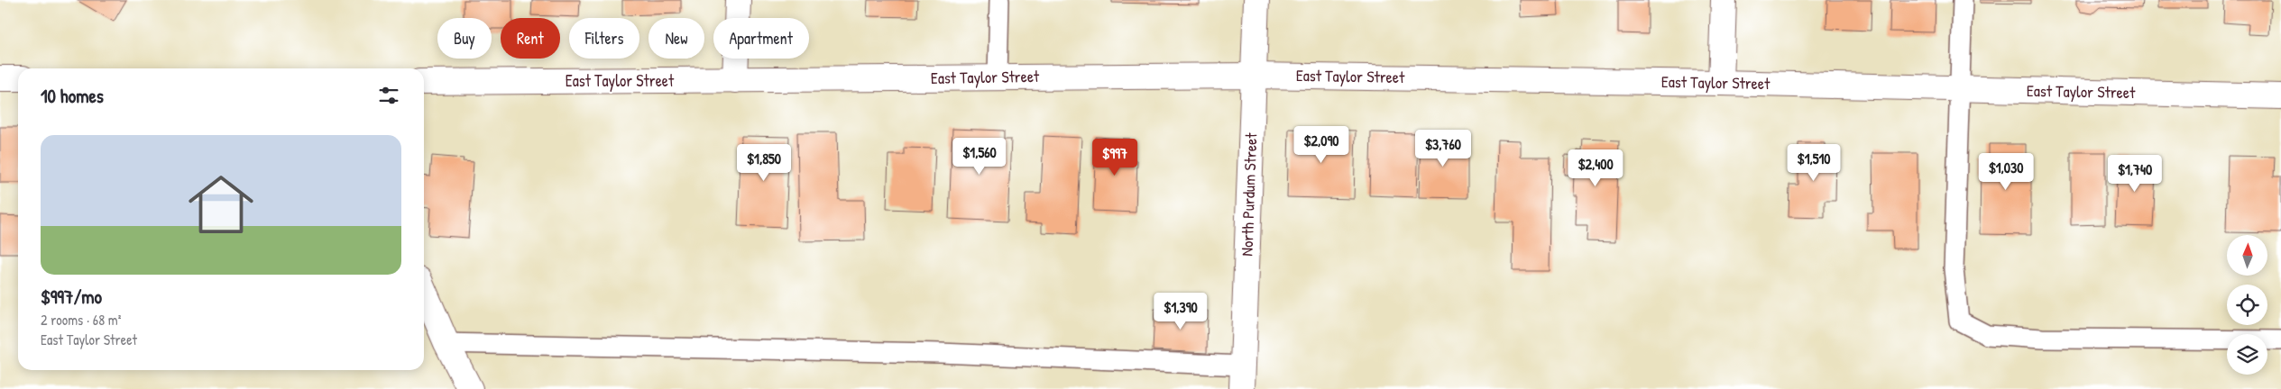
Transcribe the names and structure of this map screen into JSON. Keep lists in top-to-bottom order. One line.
{"streets":{"street":["East Taylor Street","North Purdum Street"]},"crossings":[["East Taylor Street","North Purdum Street"]],"north":"top","page":{"chip":["Buy","Rent","Filters","New","Apartment"],"heading":"10 homes","list":[{"name":"$997/mo","note":"2 rooms · 68 m² · East Taylor Street"}],"price":["$2,090","$3,760","$1,560","$997","$1,850","$1,510","$2,400","$1,030","$1,740","$1,390"]}}
